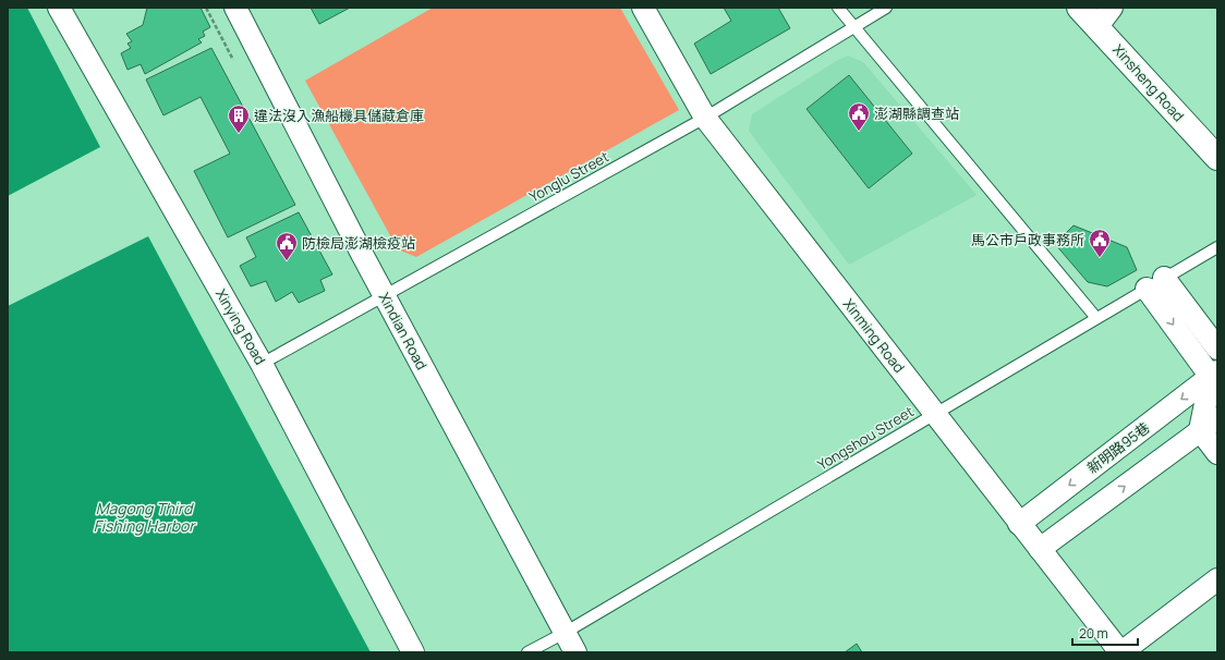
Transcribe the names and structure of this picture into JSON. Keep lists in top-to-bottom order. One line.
{"streets":{"main road":["Xinsheng Road"],"street":["Xinying Road","Xindian Road","Xinming Road","新明路95巷"],"lane":["Yonglu Street","Yongshou Street"]},"crossings":[["Yonglu Street","Xinying Road"],["Yonglu Street","Xindian Road"],["Yonglu Street","Xinming Road"],["Xindian Road","Yongshou Street"],["Xinming Road","Yongshou Street"],["Xinming Road","新明路95巷"]],"water":["Magong Third Fishing Harbor"],"places":{"public building":["澎湖縣調查站","馬公市戶政事務所","防檢局澎湖檢疫站"],"building":["違法沒入漁船機具儲藏倉庫"]},"scale_bar":"20 m"}
